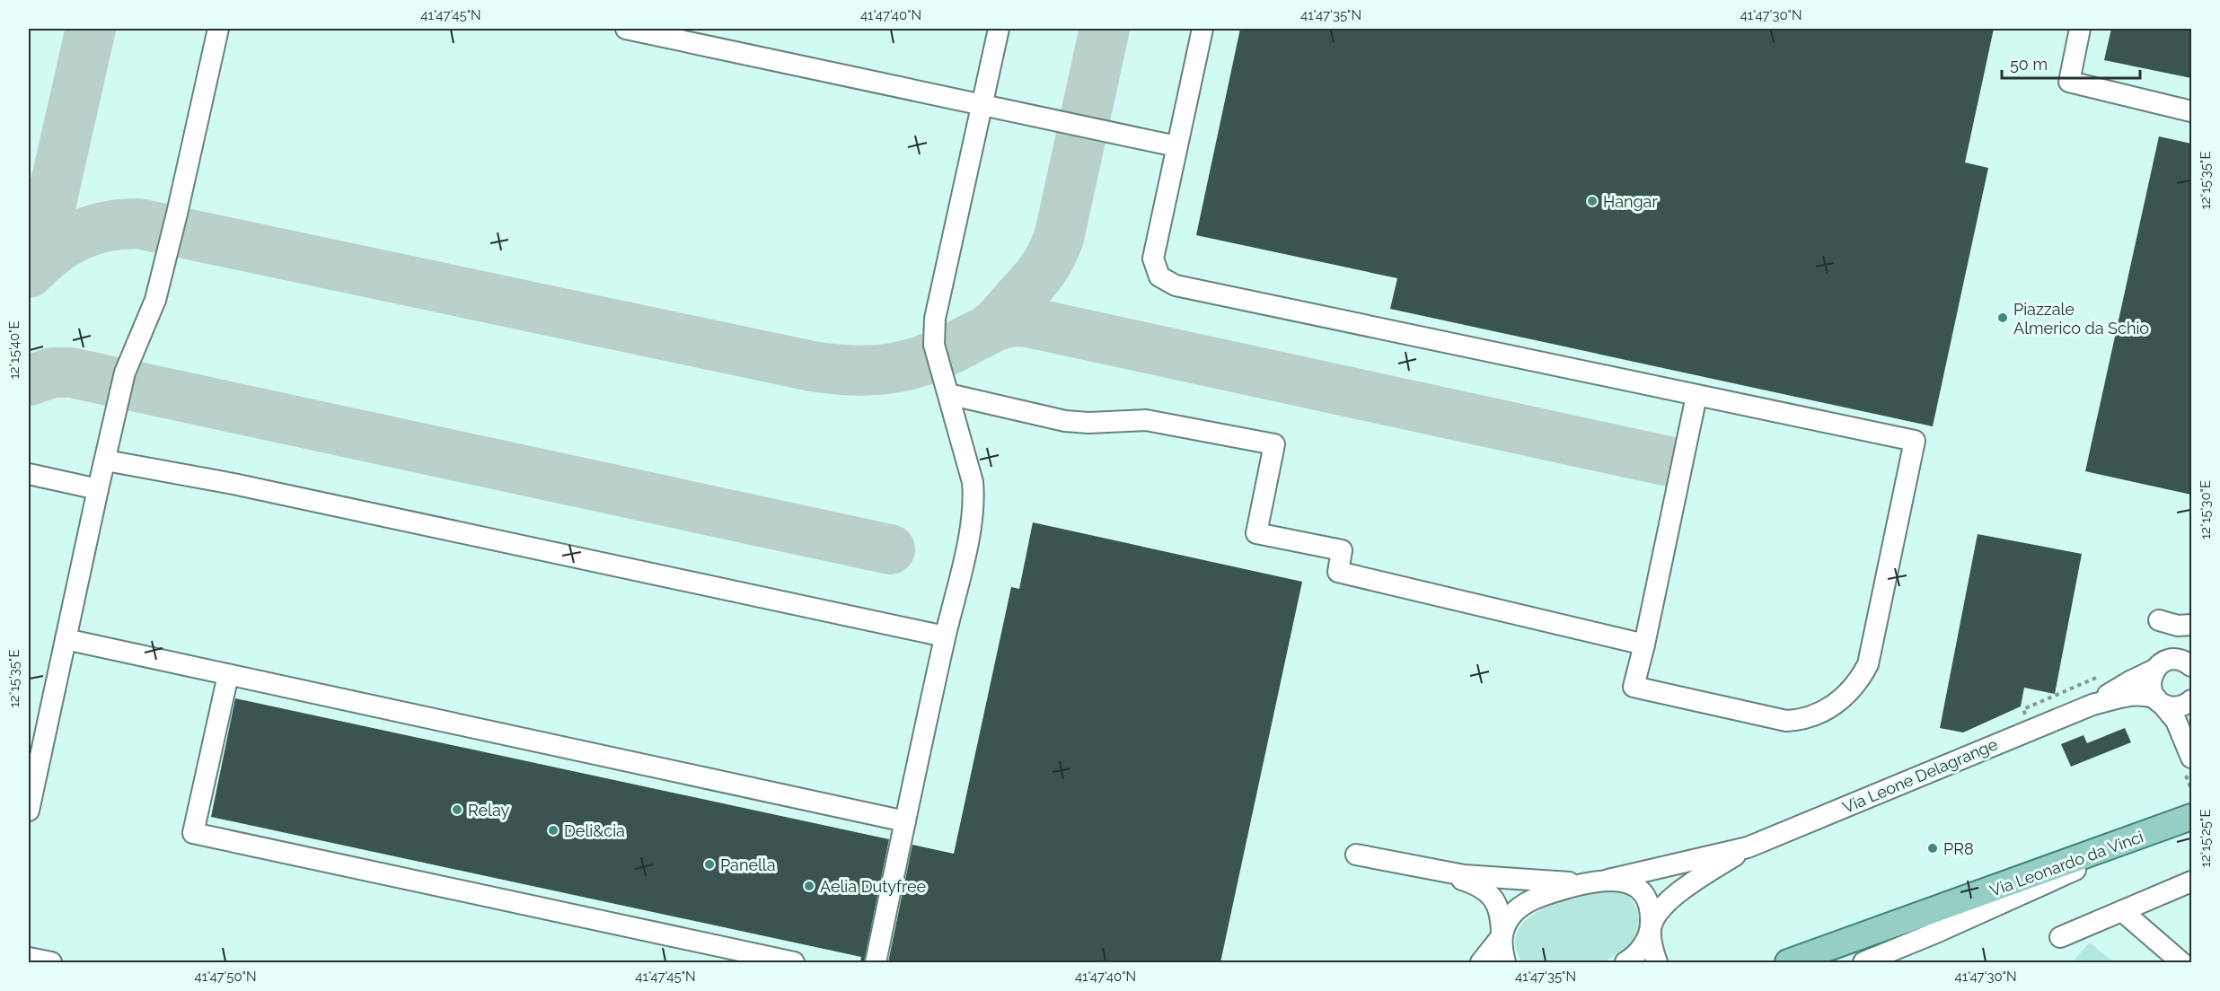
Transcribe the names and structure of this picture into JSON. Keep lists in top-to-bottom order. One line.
{"streets":{"main road":["Via Leonardo da Vinci"],"street":["Via Leone Delagrange"]},"places":["Hangar","Piazzale Almerico da Schio","Relay","Deli&cia","PR8","Panella","Aelia Dutyfree"],"scale_bar":"50 m","coordinates":["41°47'45\"N","41°47'40\"N","41°47'35\"N","41°47'30\"N","12°15'35\"E","12°15'40\"E","12°15'30\"E","12°15'25\"E","41°47'50\"N"]}
